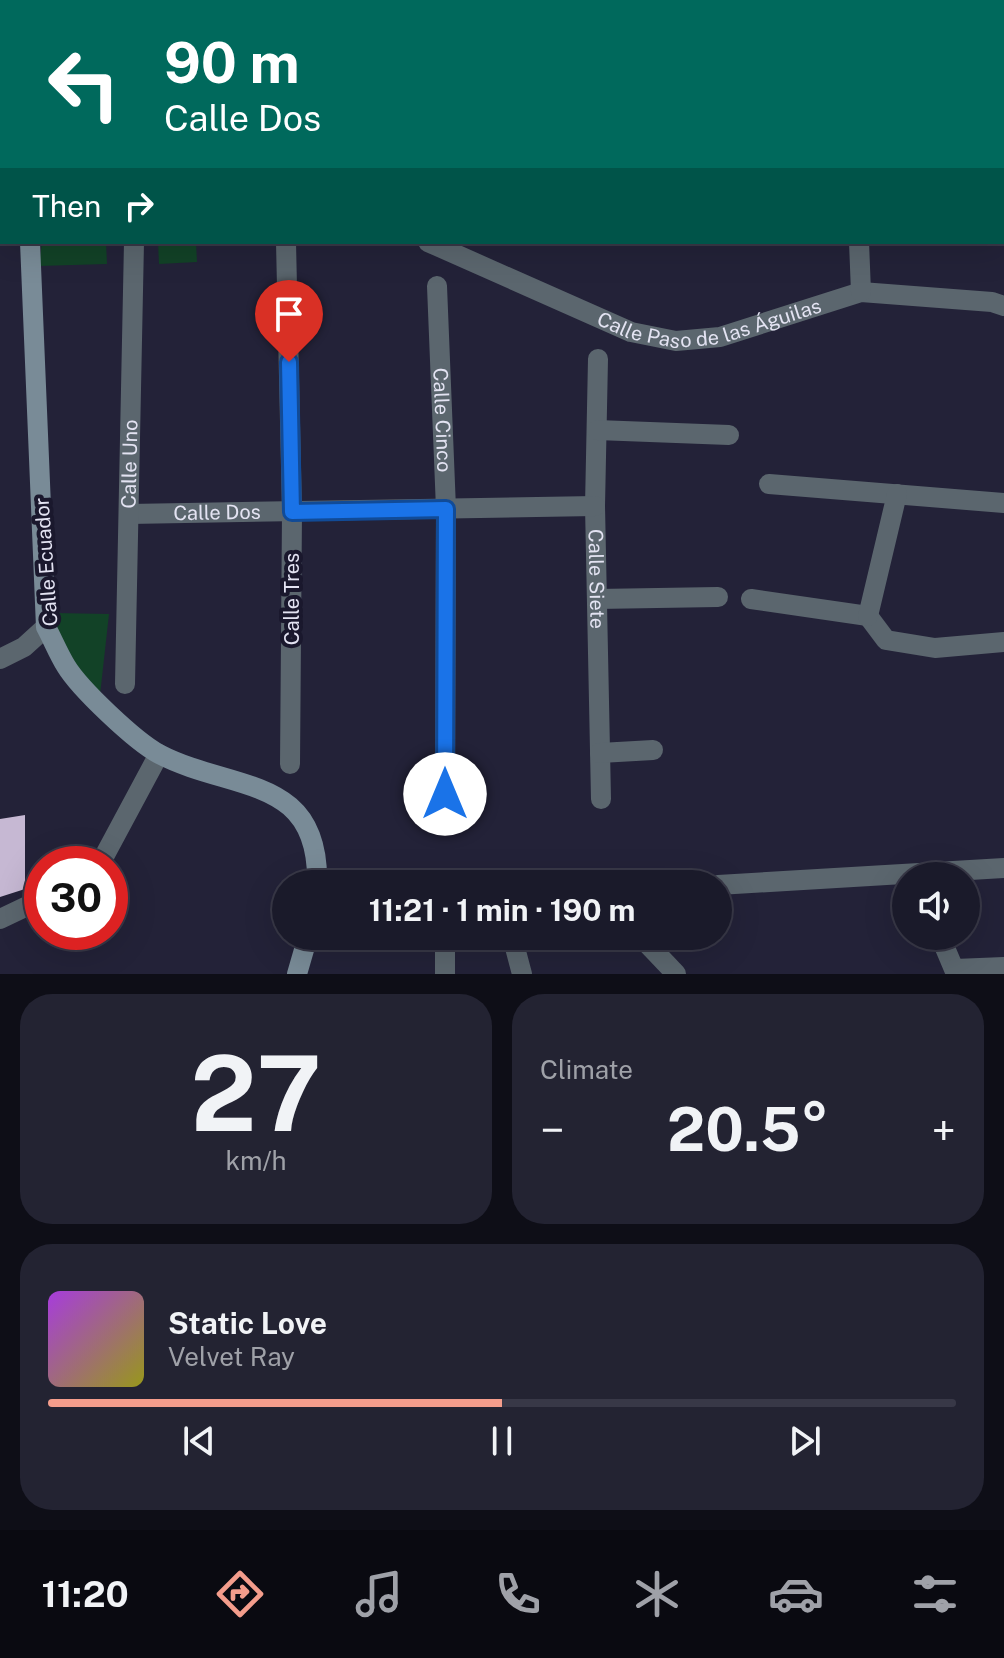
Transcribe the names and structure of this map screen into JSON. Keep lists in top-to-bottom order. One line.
{"streets":{"street":["Calle Paso de las Águilas","Calle Cinco","Calle Uno","Calle Dos","Calle Ecuador","Calle Siete","Calle Tres"]},"crossings":[["Calle Cinco","Calle Dos"],["Calle Uno","Calle Dos"],["Calle Dos","Calle Siete"],["Calle Dos","Calle Tres"]],"page":{"turn":["90 m","Calle Dos"],"then":"Then","limit":"30","trip":"11:21 · 1 min · 190 m","tile":[["27","km/h"],"Climate"],"heat":["−","20.5°","+"],"song":["Static Love","Velvet Ray"],"tabs":"11:20"}}
